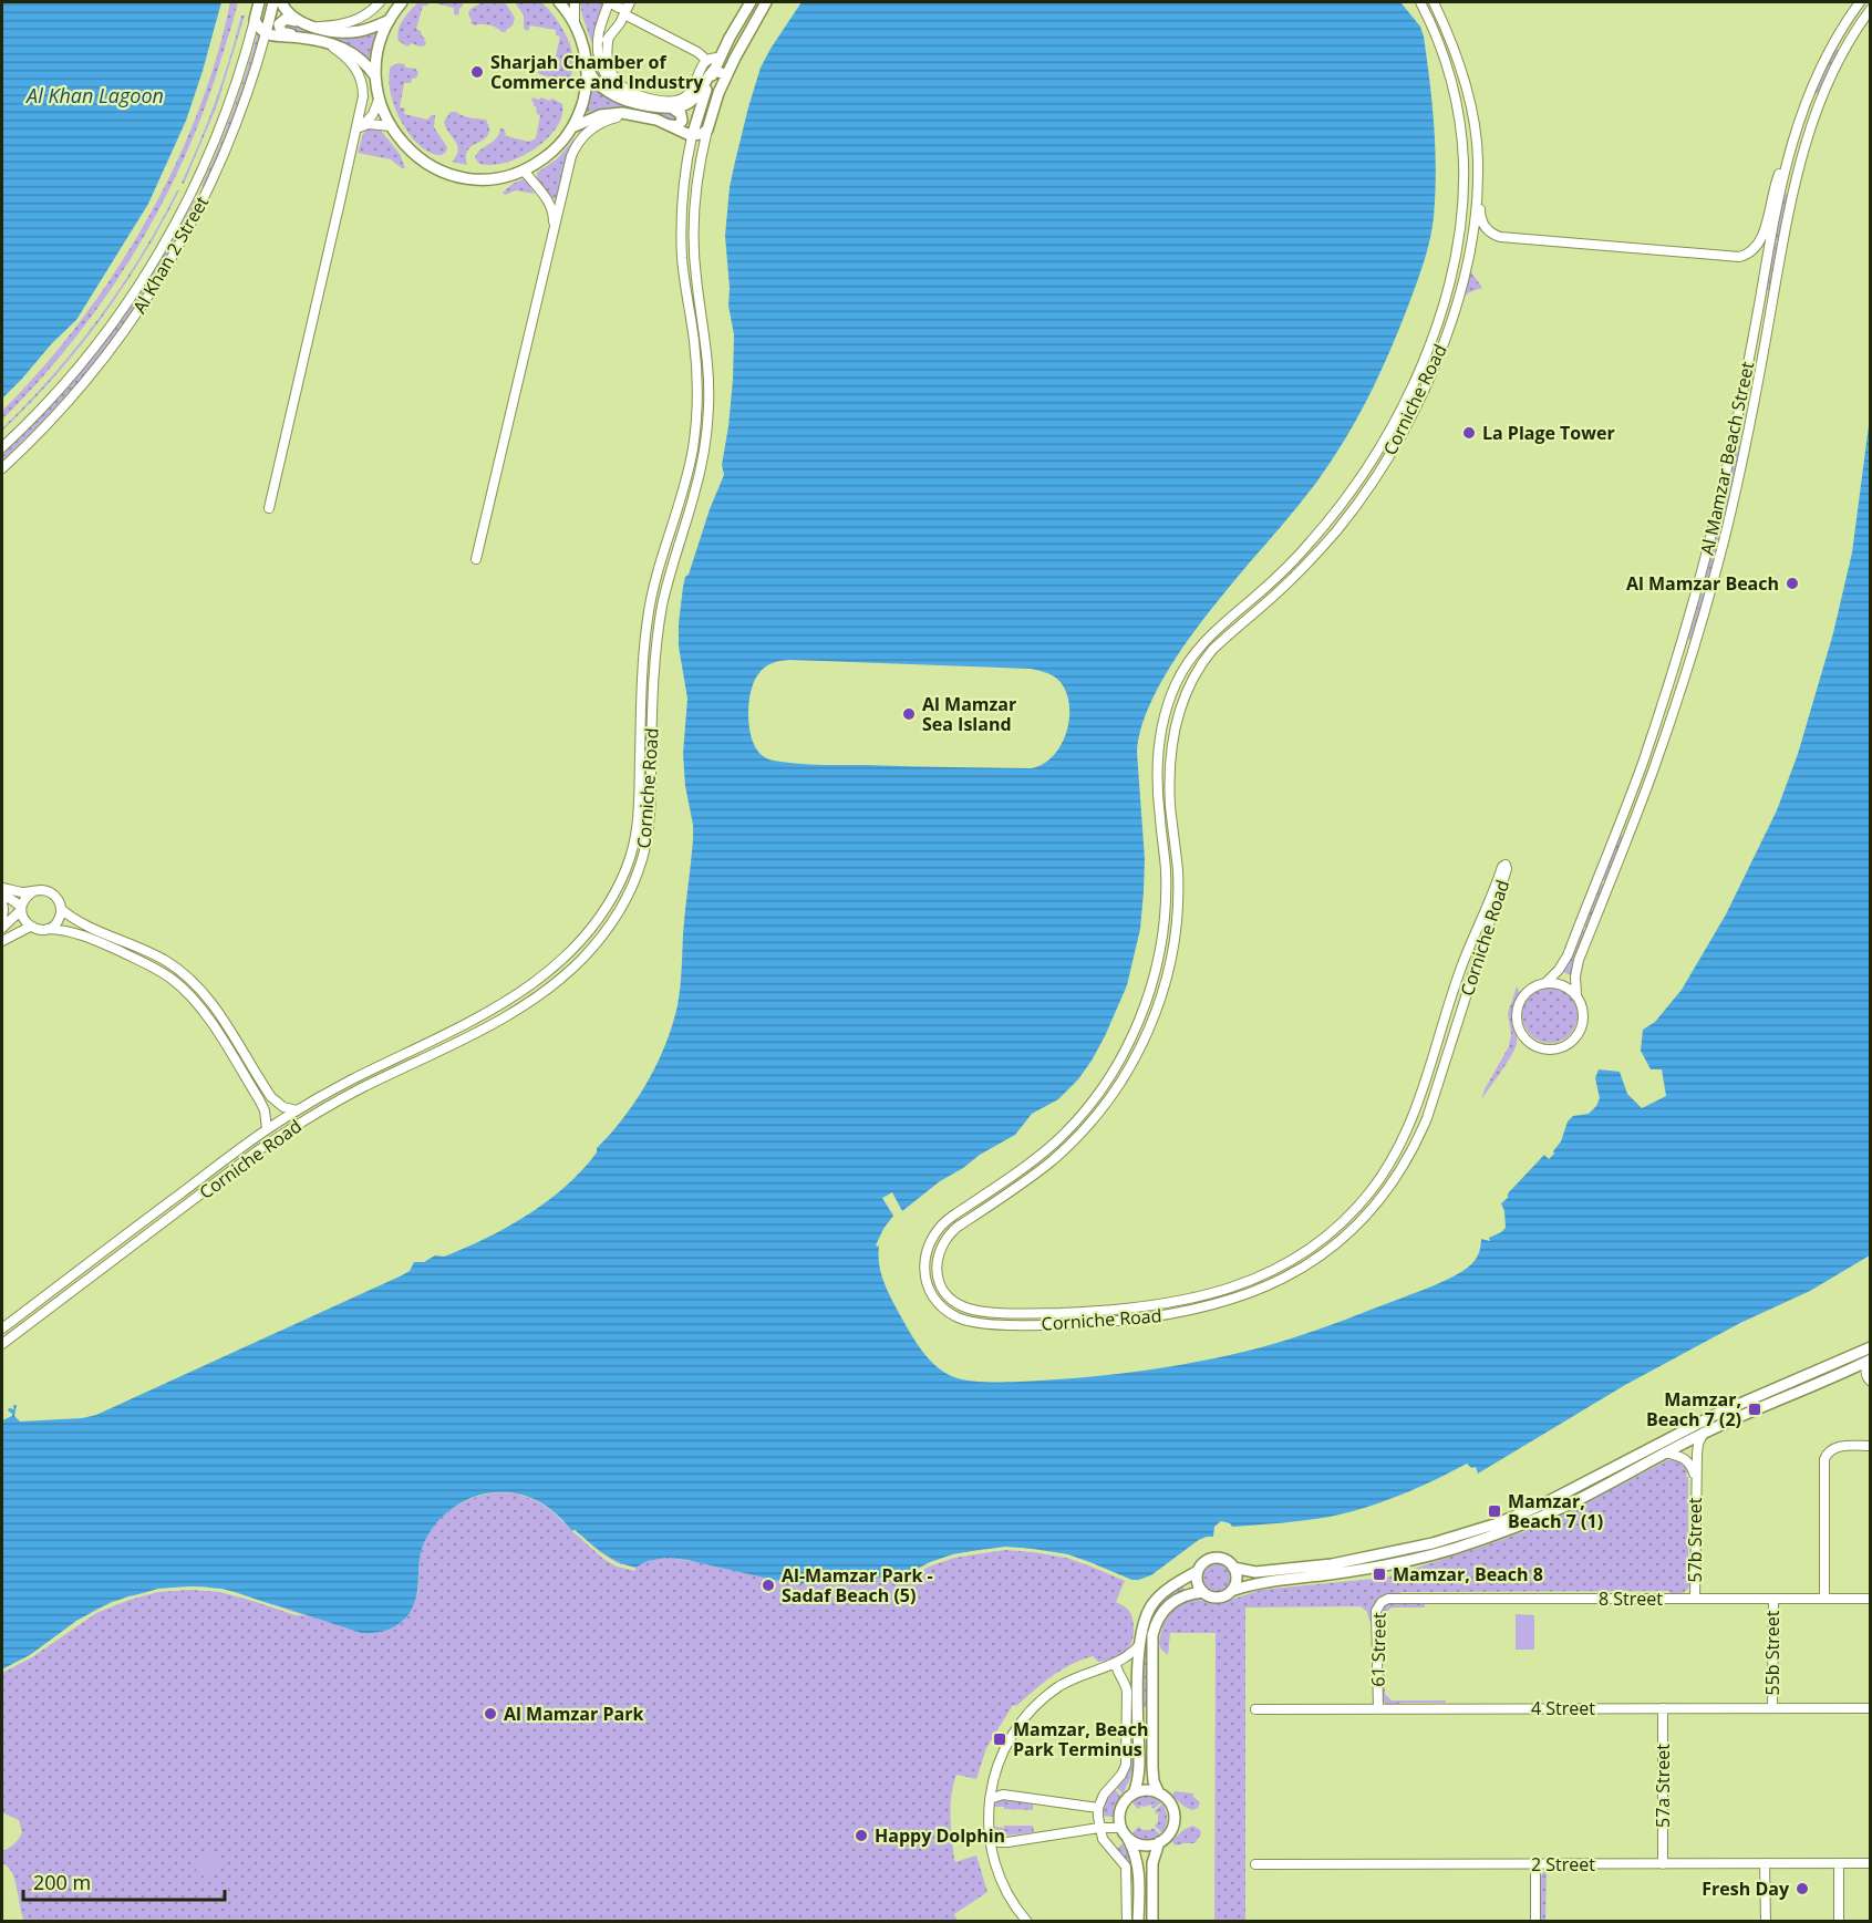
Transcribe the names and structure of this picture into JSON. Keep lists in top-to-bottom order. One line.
{"streets":{"main road":["Al Khan 2 Street","Corniche Road"],"street":["Al Mamzar Beach Street","57b Street","8 Street","61 Street","55b Street","4 Street","57a Street","2 Street"]},"crossings":[["57b Street","8 Street"],["8 Street","61 Street"],["8 Street","55b Street"],["61 Street","4 Street"],["55b Street","4 Street"],["4 Street","57a Street"],["57a Street","2 Street"]],"water":["Al Khan Lagoon"],"places":{"other":["Sharjah Chamber of Commerce and Industry","La Plage Tower","Al Mamzar Beach","Al Mamzar Sea Island","Al-Mamzar Park - Sadaf Beach (5)","Al Mamzar Park","Happy Dolphin","Fresh Day"],"transit":["Mamzar, Beach 7 (2)","Mamzar, Beach 7 (1)","Mamzar, Beach 8","Mamzar, Beach Park Terminus"]},"scale_bar":"200 m"}
